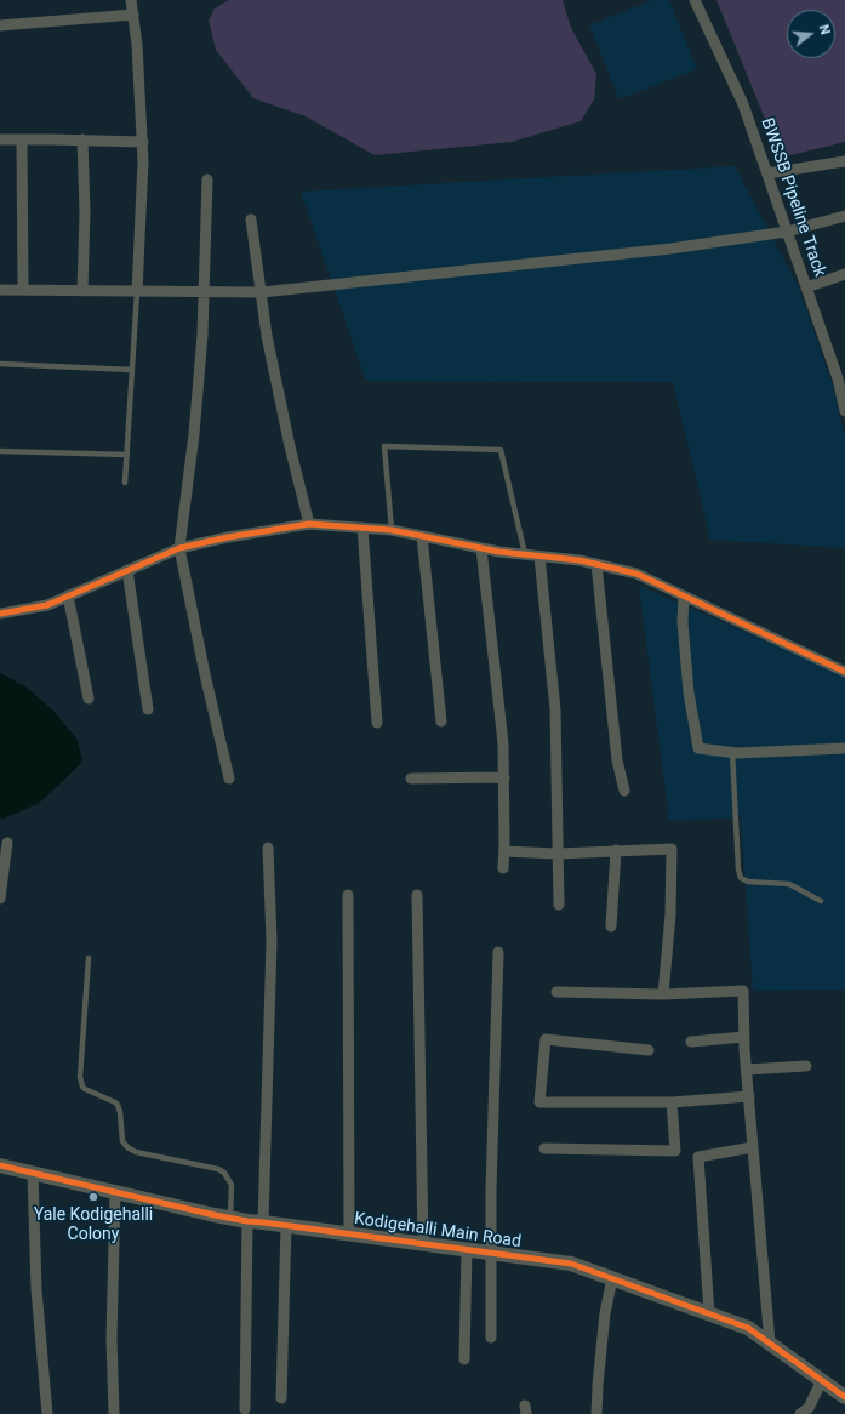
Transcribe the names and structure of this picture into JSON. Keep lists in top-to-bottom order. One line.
{"streets":{"street":["BWSSB Pipeline Track","Kodigehalli Main Road"]},"places":["Yale Kodigehalli Colony"],"north":"right"}
